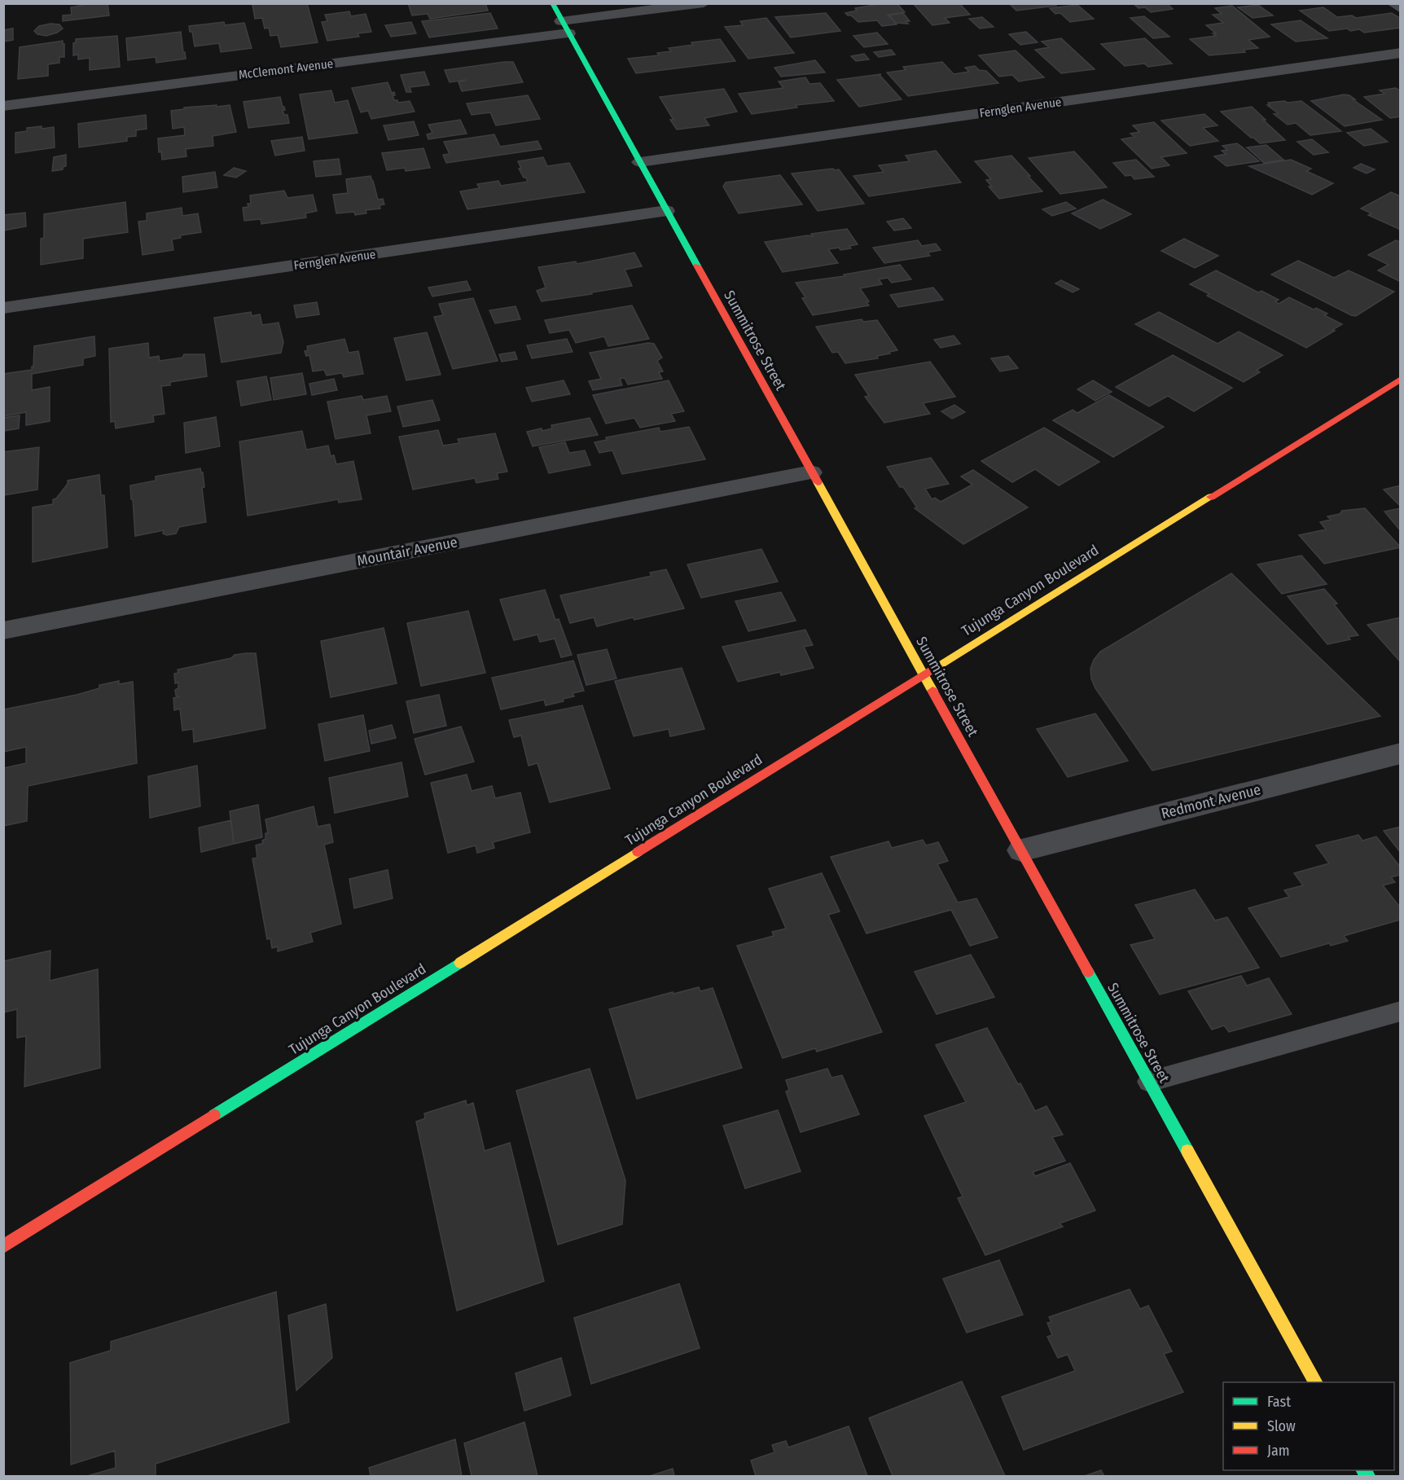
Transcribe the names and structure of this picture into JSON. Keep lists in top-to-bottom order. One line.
{"streets":{"street":["McClemont Avenue","Fernglen Avenue","Summitrose Street","Mountair Avenue","Tujunga Canyon Boulevard","Redmont Avenue"]},"crossings":[["McClemont Avenue","Summitrose Street"],["Fernglen Avenue","Summitrose Street"],["Summitrose Street","Mountair Avenue"],["Summitrose Street","Tujunga Canyon Boulevard"],["Summitrose Street","Redmont Avenue"]],"legend":["Fast","Slow","Jam"]}
